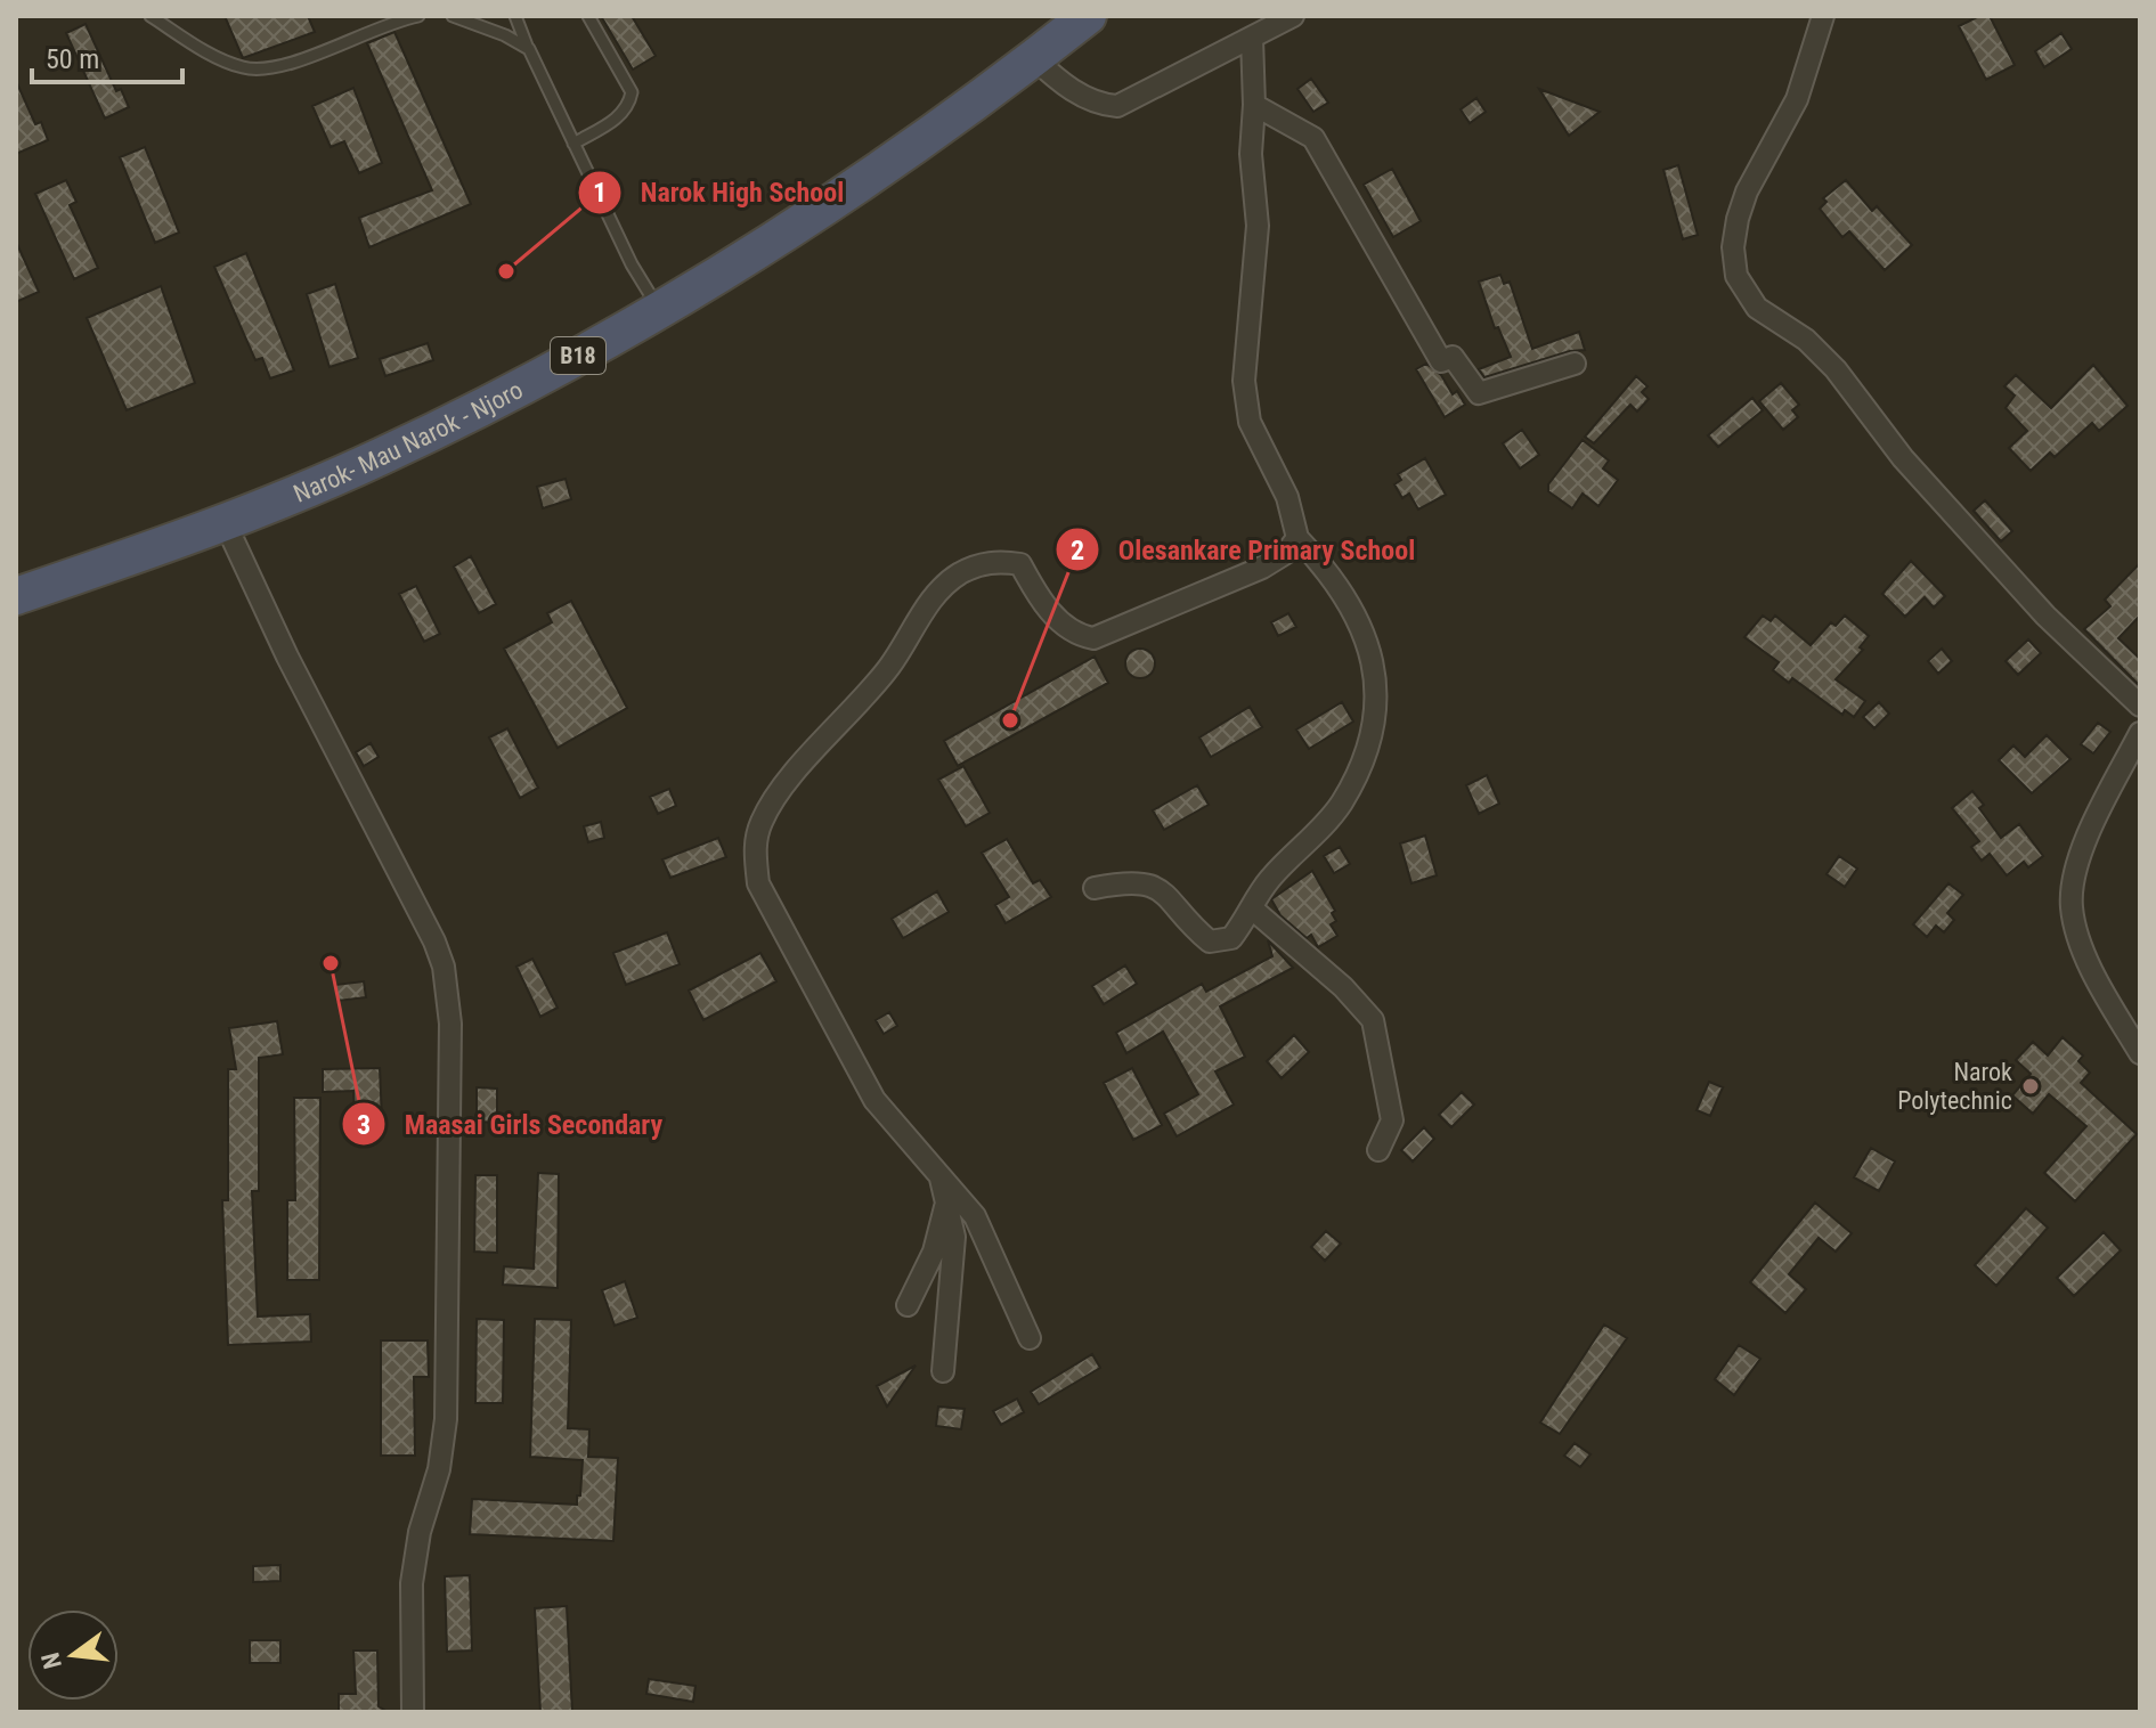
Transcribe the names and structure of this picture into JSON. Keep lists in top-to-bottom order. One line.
{"streets":{"highway":["B18","Narok- Mau Narok - Njoro"]},"places":["Narok High School","Olesankare Primary School","Maasai Girls Secondary","Narok Polytechnic"],"scale_bar":"50 m","north":"left"}
